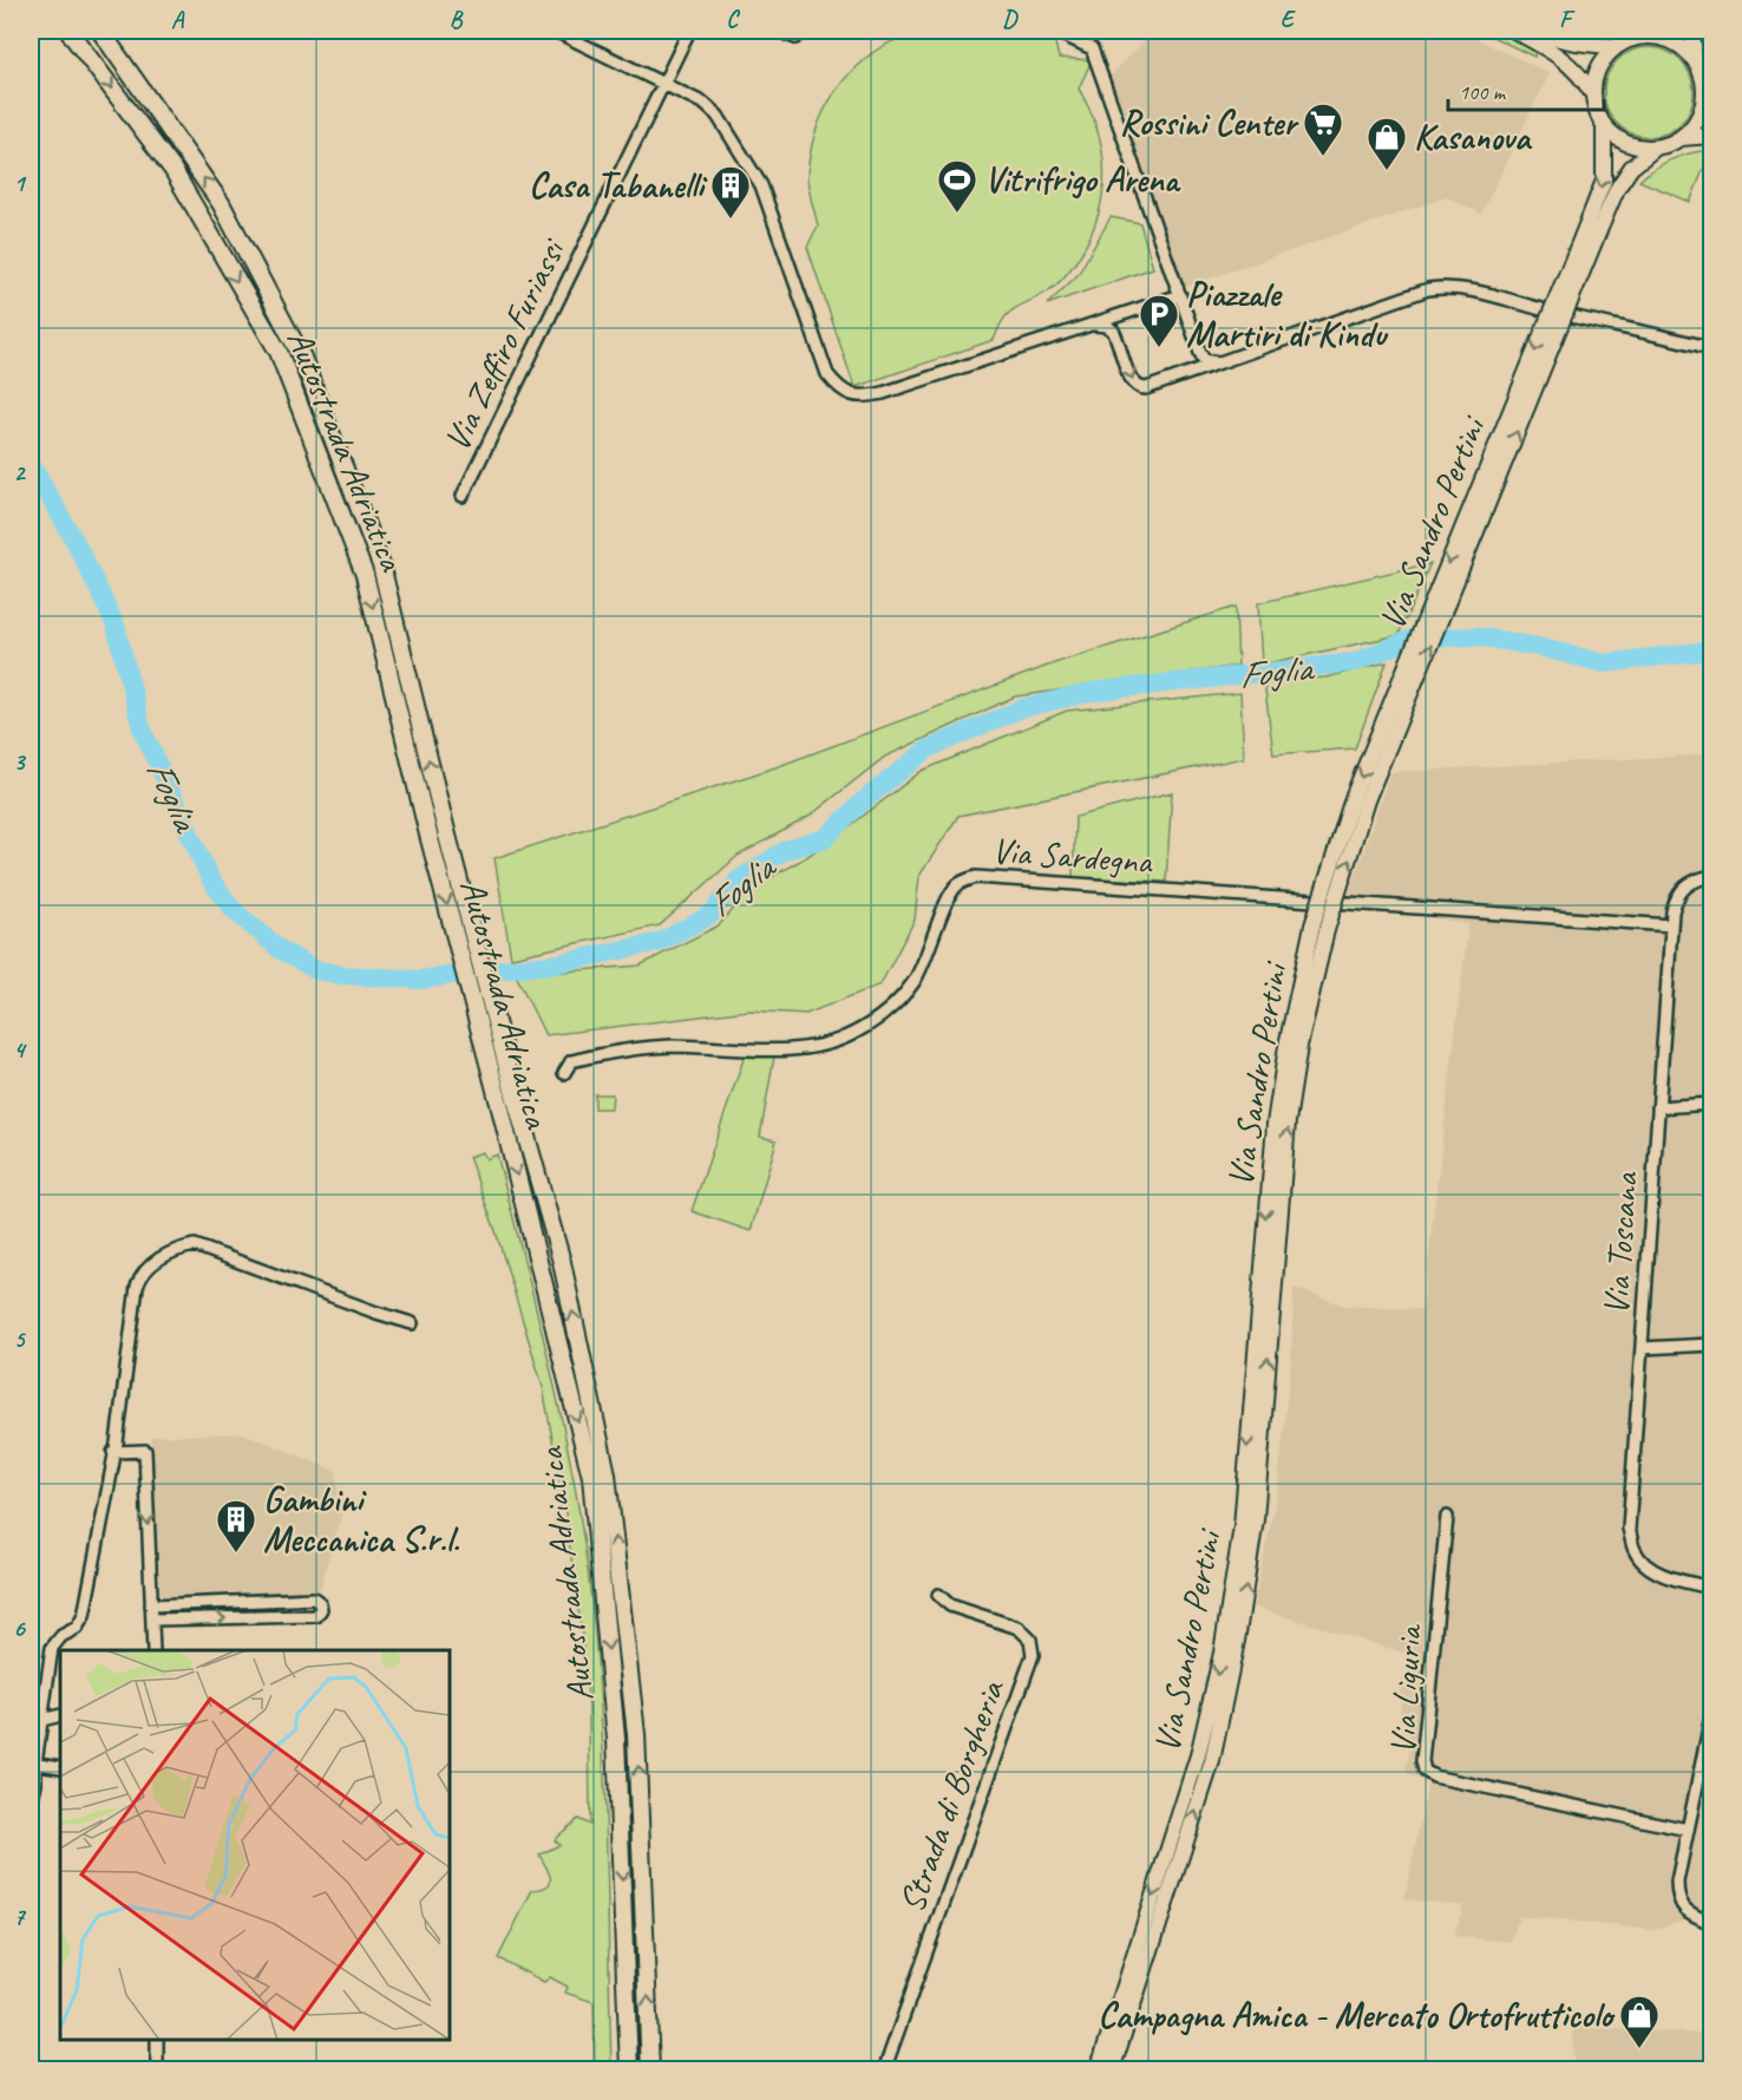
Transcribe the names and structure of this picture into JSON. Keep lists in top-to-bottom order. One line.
{"streets":{"highway":["Autostrada Adriatica"],"main road":["Via Sandro Pertini"],"street":["Via Zeffiro Furiassi","Via Sardegna","Via Toscana","Via Liguria","Strada di Borgheria"]},"crossings":[["Via Sardegna","Via Toscana"]],"water":["Foglia"],"places":{"supermarket":["Rossini Center"],"shop":["Kasanova","Campagna Amica - Mercato Ortofrutticolo"],"sports":["Vitrifrigo Arena"],"building":["Casa Tabanelli","Gambini Meccanica S.r.l."],"parking":["Piazzale Martiri di Kindu"]},"scale_bar":"100 m","grid":{"columns":["A","B","C","D","E","F"],"rows":["1","2","3","4","5","6","7"]}}
